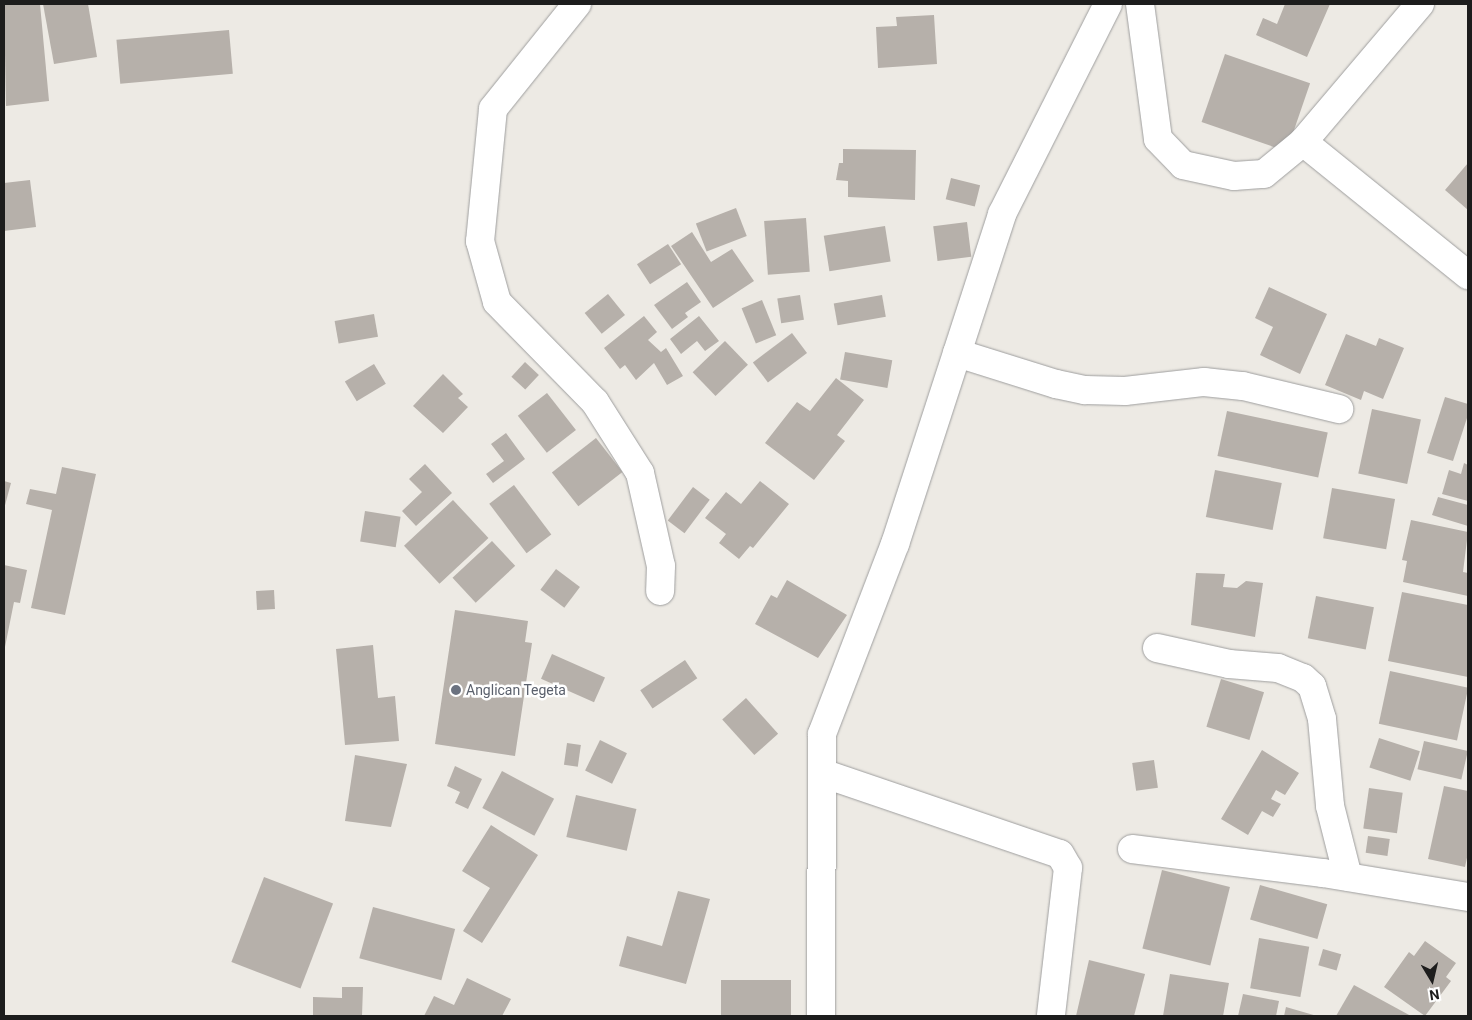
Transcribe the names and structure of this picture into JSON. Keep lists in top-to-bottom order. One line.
{"places":["Anglican Tegeta"],"north":"bottom"}
